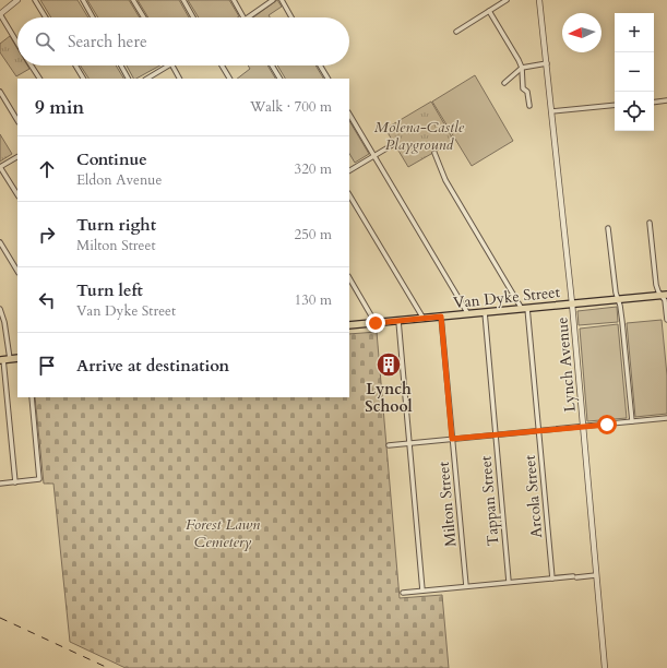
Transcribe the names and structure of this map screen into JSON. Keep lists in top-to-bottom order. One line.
{"streets":{"main road":["Van Dyke Street"],"street":["Lynch Avenue","Arcola Street","Tappan Street","Milton Street"]},"crossings":[["Van Dyke Street","Lynch Avenue"],["Van Dyke Street","Arcola Street"],["Van Dyke Street","Tappan Street"],["Van Dyke Street","Milton Street"]],"parks":["Molena-Castle Playground","Forest Lawn Cemetery"],"places":{"building":["Lynch School"]},"north":"left","page":{"map_buttons":["+","−"],"search":"Search here","heading":["9 min","Walk · 700 m"],"list":[["Continue","Eldon Avenue","320 m"],["Turn right","Milton Street","250 m"],["Turn left","Van Dyke Street","130 m"],"Arrive at destination"]}}
